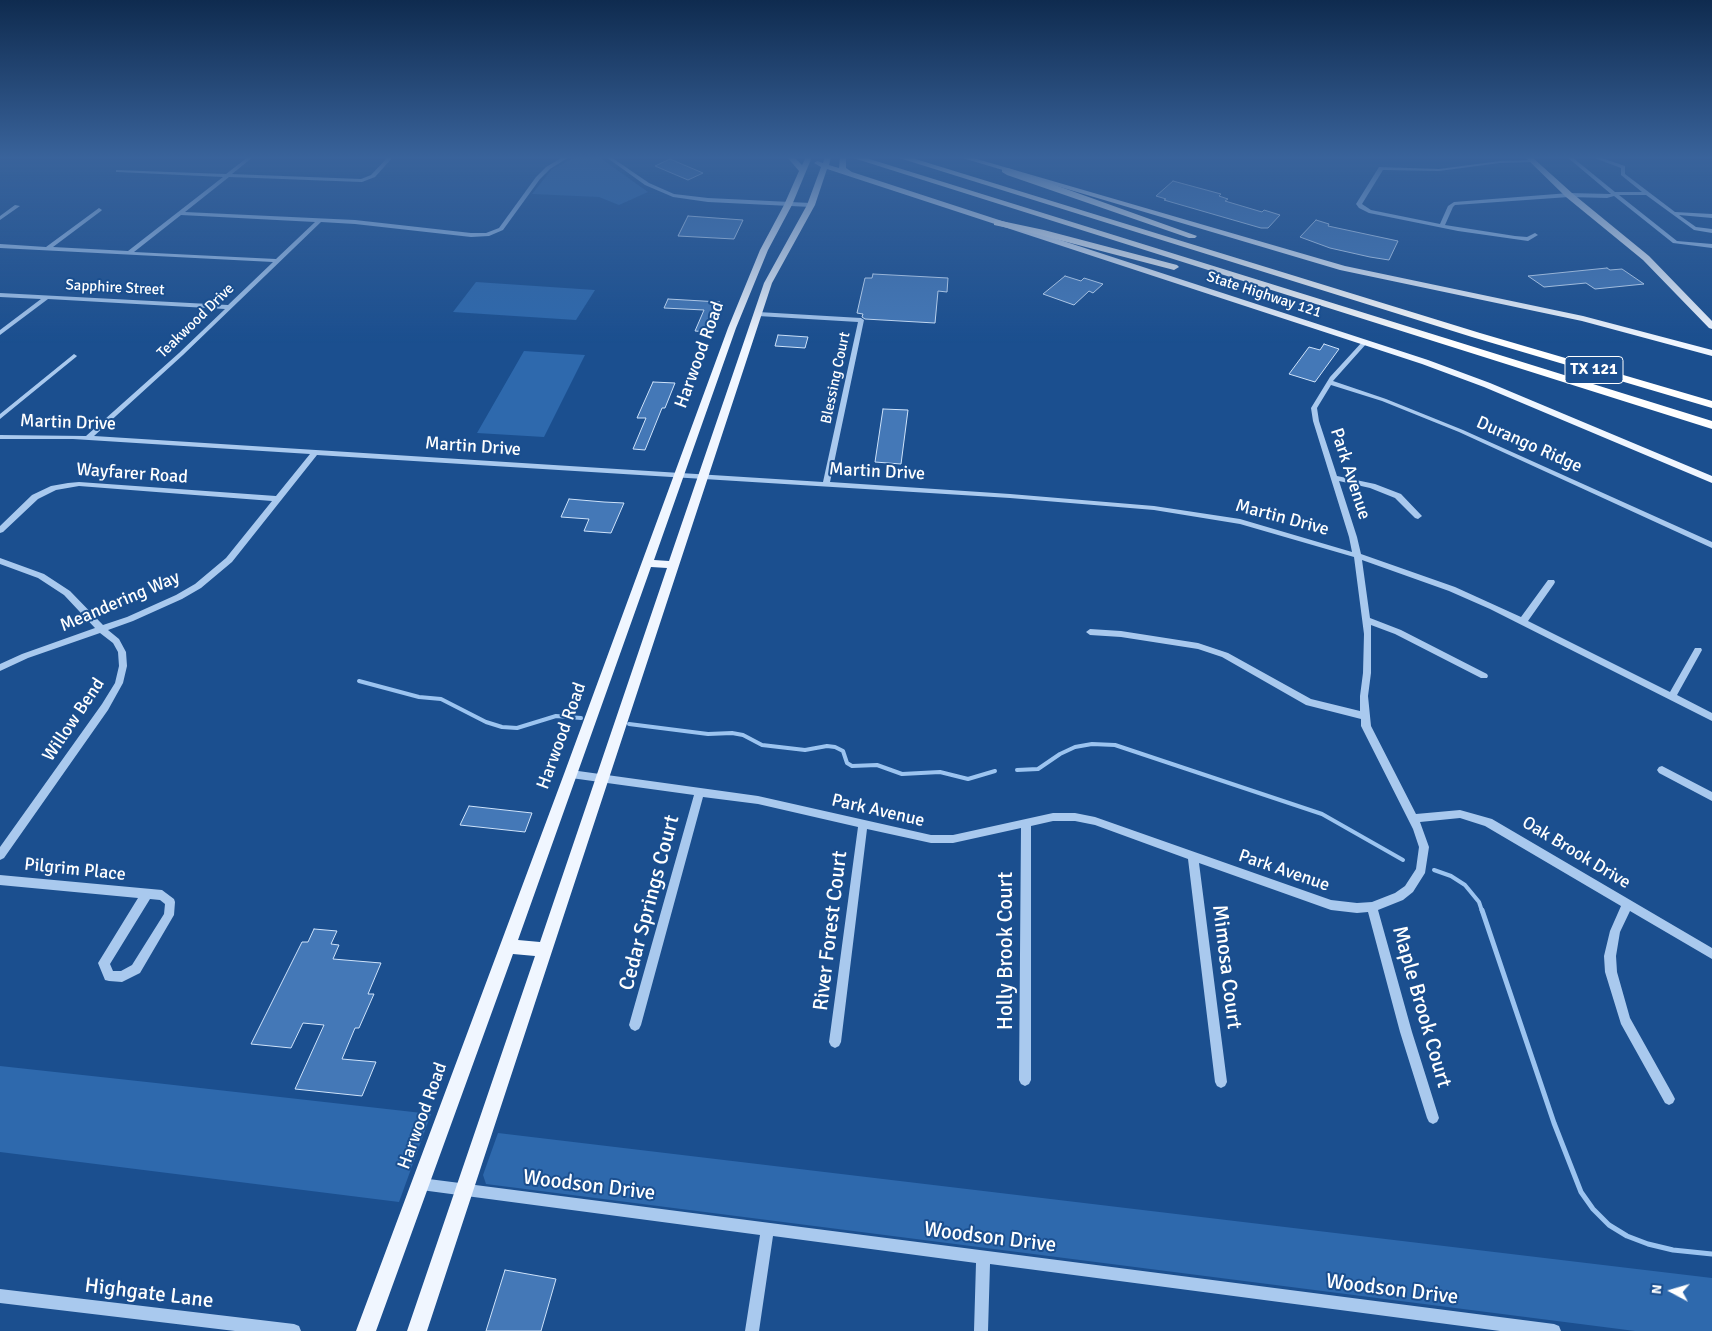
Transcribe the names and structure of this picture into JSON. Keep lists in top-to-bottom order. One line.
{"streets":{"highway":["TX 121"],"main road":["State Highway 121","Harwood Road"],"street":["Sapphire Street","Teakwood Drive","Blessing Court","Martin Drive","Durango Ridge","Wayfarer Road","Park Avenue","Meandering Way","Willow Bend","Oak Brook Drive","Pilgrim Place","Cedar Springs Court","River Forest Court","Holly Brook Court","Mimosa Court","Maple Brook Court","Woodson Drive","Highgate Lane"]},"crossings":[["Sapphire Street","Teakwood Drive"],["State Highway 121","Park Avenue"],["Teakwood Drive","Martin Drive"],["Harwood Road","Blessing Court"],["Harwood Road","Martin Drive"],["Harwood Road","Park Avenue"],["Harwood Road","Woodson Drive"],["Blessing Court","Martin Drive"],["Martin Drive","Park Avenue"],["Martin Drive","Meandering Way"],["Durango Ridge","Park Avenue"],["Wayfarer Road","Meandering Way"],["Park Avenue","Oak Brook Drive"],["Park Avenue","Cedar Springs Court"],["Park Avenue","River Forest Court"],["Park Avenue","Holly Brook Court"],["Park Avenue","Mimosa Court"],["Park Avenue","Maple Brook Court"],["Meandering Way","Willow Bend"]],"north":"left"}
